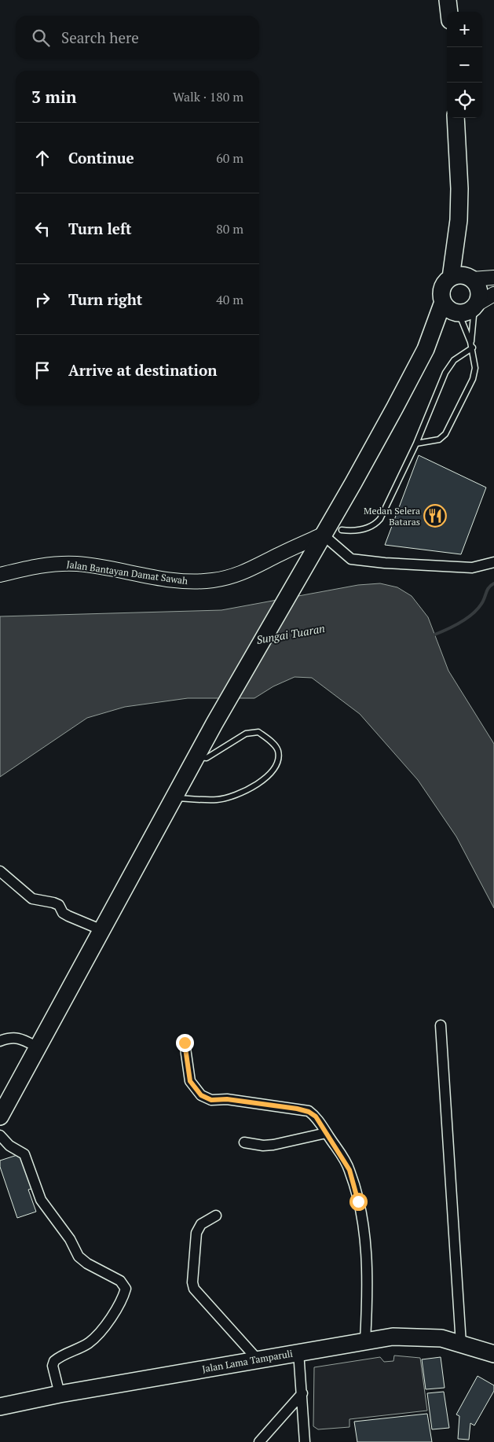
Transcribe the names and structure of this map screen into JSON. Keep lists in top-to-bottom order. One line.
{"streets":{"highway":["Jalan Lama Tamparuli"],"street":["Jalan Bantayan Damat Sawah"]},"water":["Sungai Tuaran"],"places":{"restaurant":["Medan Selera Bataras"]},"page":{"map_buttons":["+","−"],"search":"Search here","heading":["3 min","Walk · 180 m"],"list":[["Continue","60 m"],["Turn left","80 m"],["Turn right","40 m"],"Arrive at destination"]}}
